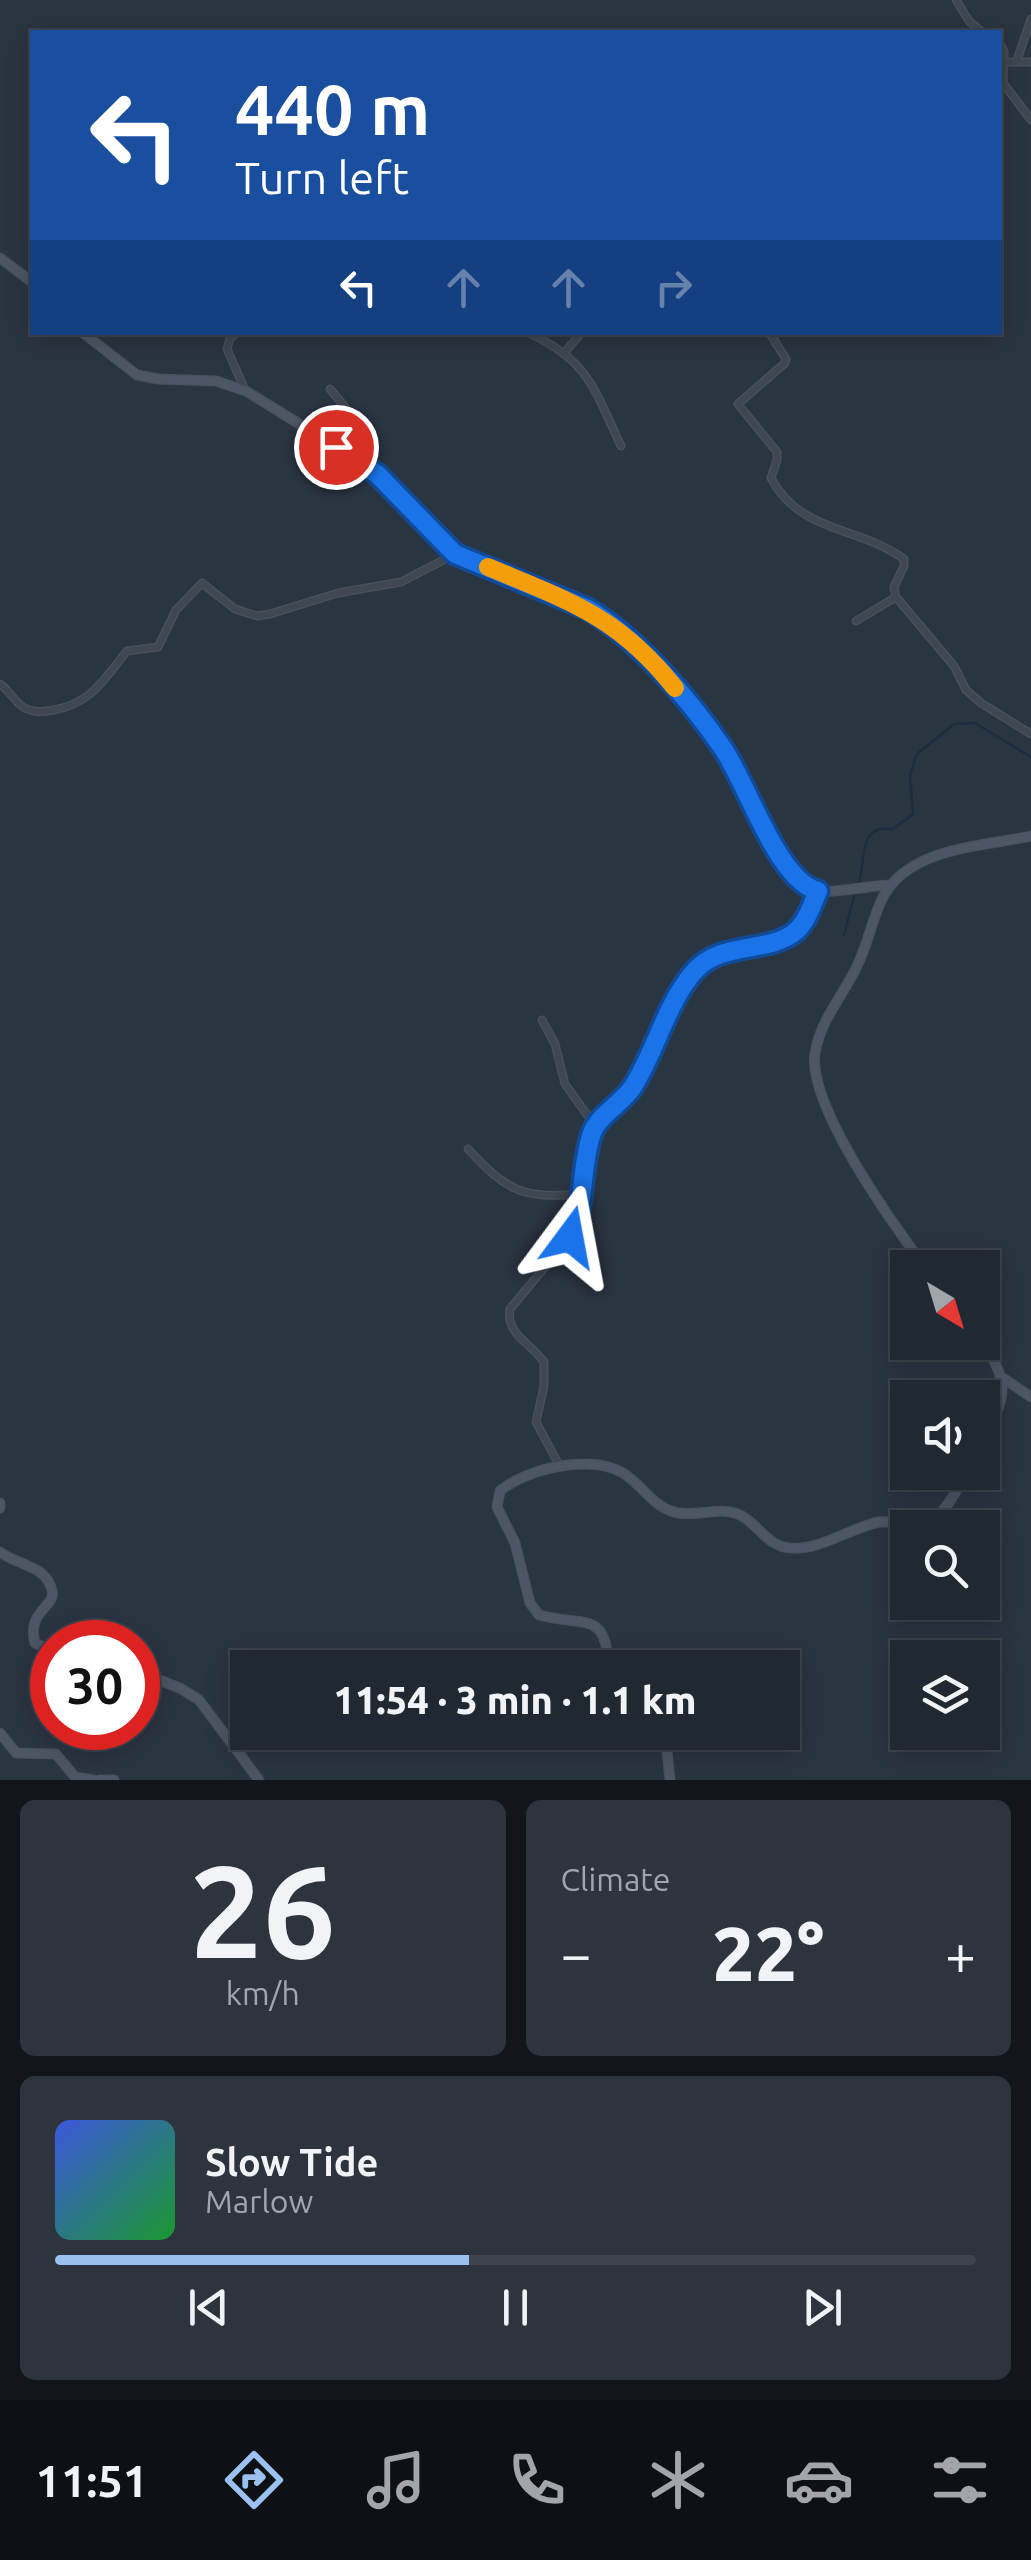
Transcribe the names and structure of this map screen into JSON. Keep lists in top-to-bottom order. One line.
{"north":"bottom right","page":{"turn":["440 m","Turn left"],"limit":"30","trip":"11:54 · 3 min · 1.1 km","tile":[["26","km/h"],"Climate"],"heat":["−","22°","+"],"song":["Slow Tide","Marlow"],"tabs":"11:51"}}
